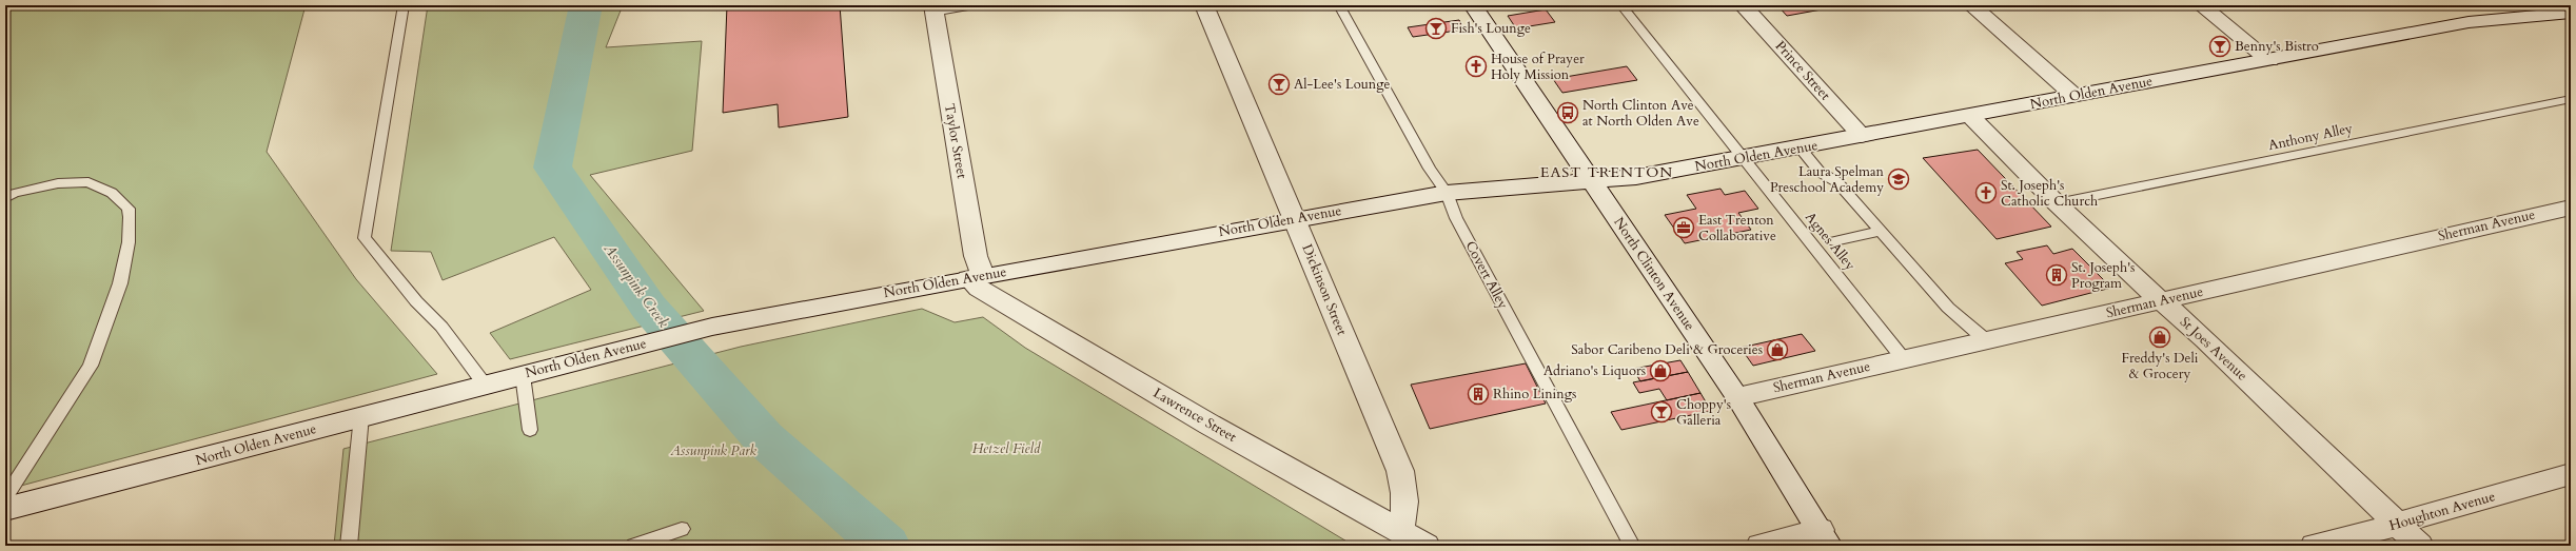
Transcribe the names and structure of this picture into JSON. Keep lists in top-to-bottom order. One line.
{"streets":{"street":["Prince Street","North Olden Avenue","Taylor Street","Sherman Avenue","North Clinton Avenue","Dickinson Street","St Joes Avenue","Lawrence Street","Houghton Avenue"],"lane":["Anthony Alley","Agnes Alley","Covert Alley"]},"crossings":[["Prince Street","North Olden Avenue"],["North Olden Avenue","Taylor Street"],["North Olden Avenue","Agnes Alley"],["North Olden Avenue","North Clinton Avenue"],["North Olden Avenue","Covert Alley"],["North Olden Avenue","Dickinson Street"],["North Olden Avenue","St Joes Avenue"],["North Olden Avenue","Lawrence Street"],["Anthony Alley","St Joes Avenue"],["Taylor Street","Lawrence Street"],["Sherman Avenue","Agnes Alley"],["Sherman Avenue","North Clinton Avenue"],["Sherman Avenue","St Joes Avenue"],["Dickinson Street","Lawrence Street"],["St Joes Avenue","Houghton Avenue"]],"districts":["EAST TRENTON"],"water":["Assunpink Creek"],"parks":["Hetzel Field","Assunpink Park"],"places":{"bar":["Fish's Lounge","Benny's Bistro","Al-Lee's Lounge","Choppy's Galleria"],"church":["House of Prayer Holy Mission","St. Joseph's Catholic Church"],"bus stop":["North Clinton Ave at North Olden Ave"],"school or university":["Laura Spelman Preschool Academy"],"office":["East Trenton Collaborative"],"building":["St. Joseph's Program","Rhino Linings"],"shop":["Freddy's Deli & Grocery","Sabor Caribeno Deli & Groceries","Adriano's Liquors"]}}
